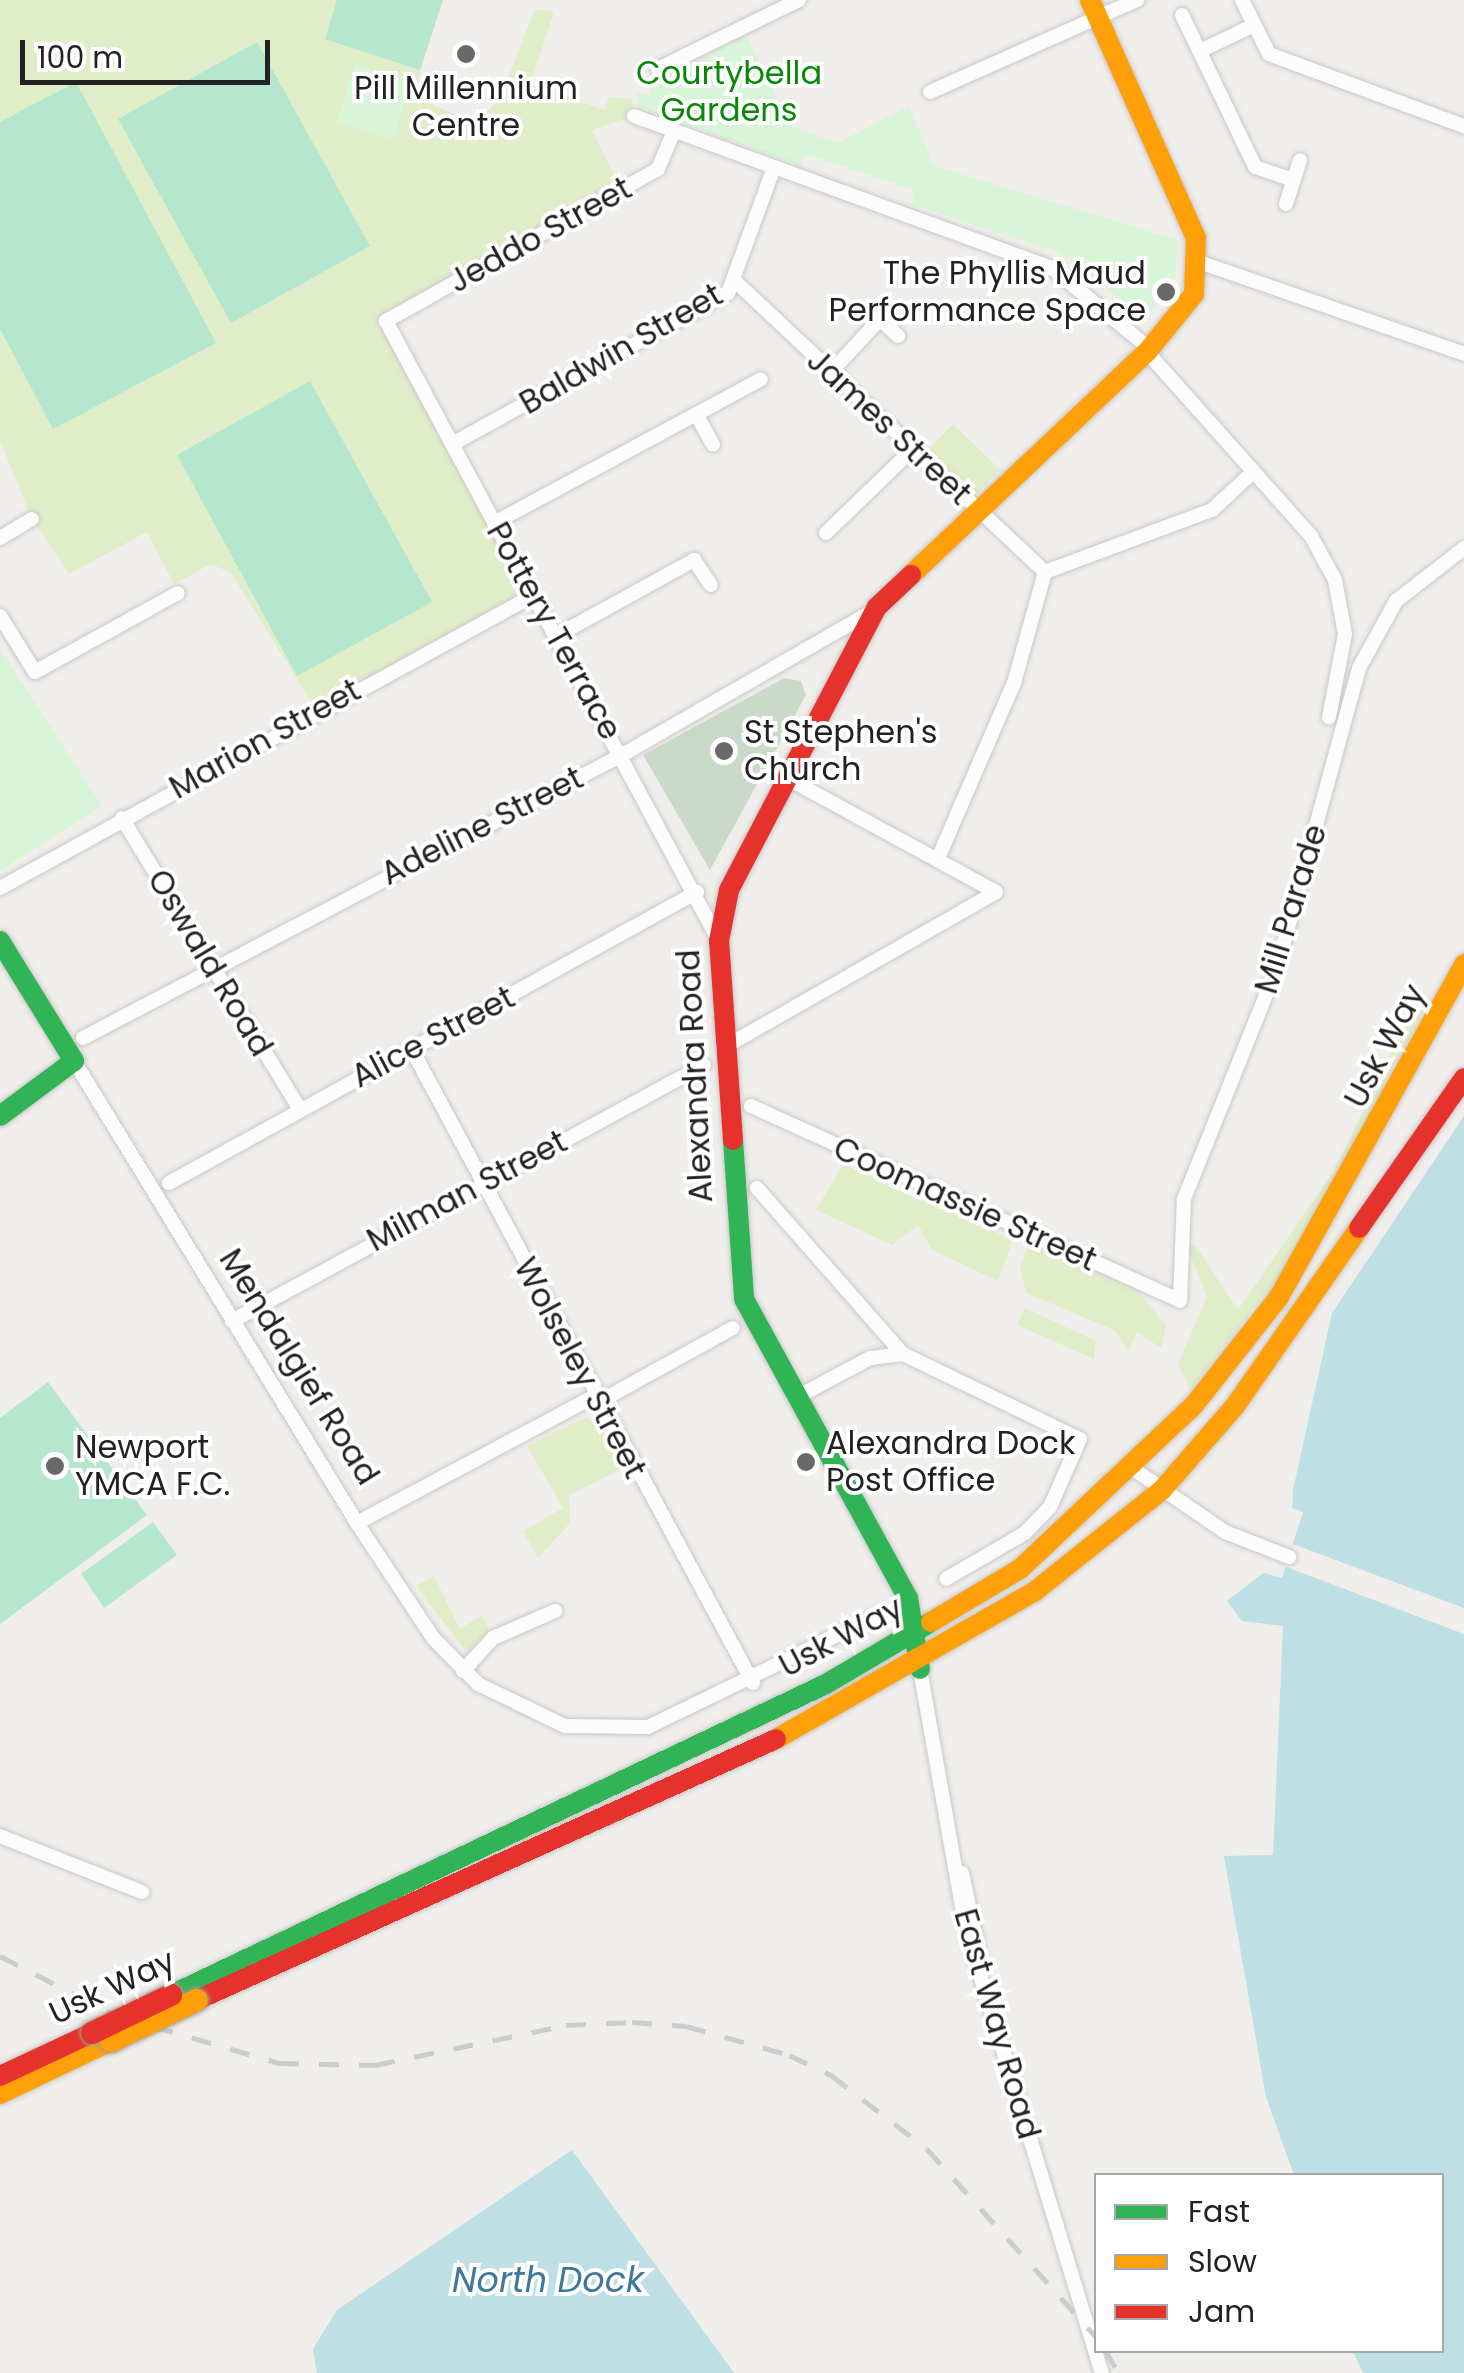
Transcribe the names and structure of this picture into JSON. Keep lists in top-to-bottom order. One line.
{"streets":{"main road":["Usk Way","Alexandra Road","Mendalgief Road"],"street":["Jeddo Street","Baldwin Street","James Street","Pottery Terrace","Marion Street","Adeline Street","Mill Parade","Oswald Road","Alice Street","Milman Street","Coomassie Street","Wolseley Street","East Way Road"]},"crossings":[["Jeddo Street","Pottery Terrace"],["Baldwin Street","James Street"],["Baldwin Street","Pottery Terrace"],["James Street","Alexandra Road"],["Pottery Terrace","Marion Street"],["Pottery Terrace","Adeline Street"],["Pottery Terrace","Alice Street"],["Pottery Terrace","Alexandra Road"],["Marion Street","Oswald Road"],["Adeline Street","Oswald Road"],["Adeline Street","Alexandra Road"],["Mill Parade","Coomassie Street"],["Oswald Road","Alice Street"],["Alice Street","Wolseley Street"],["Usk Way","Alexandra Road"],["Usk Way","East Way Road"],["Alexandra Road","East Way Road"],["Milman Street","Mendalgief Road"],["Milman Street","Wolseley Street"],["Mendalgief Road","Wolseley Street"]],"water":["North Dock"],"parks":["Courtybella Gardens"],"places":["Pill Millennium Centre","The Phyllis Maud Performance Space","St Stephen's Church","Alexandra Dock Post Office","Newport YMCA F.C."],"legend":["Fast","Slow","Jam"],"scale_bar":"100 m"}
